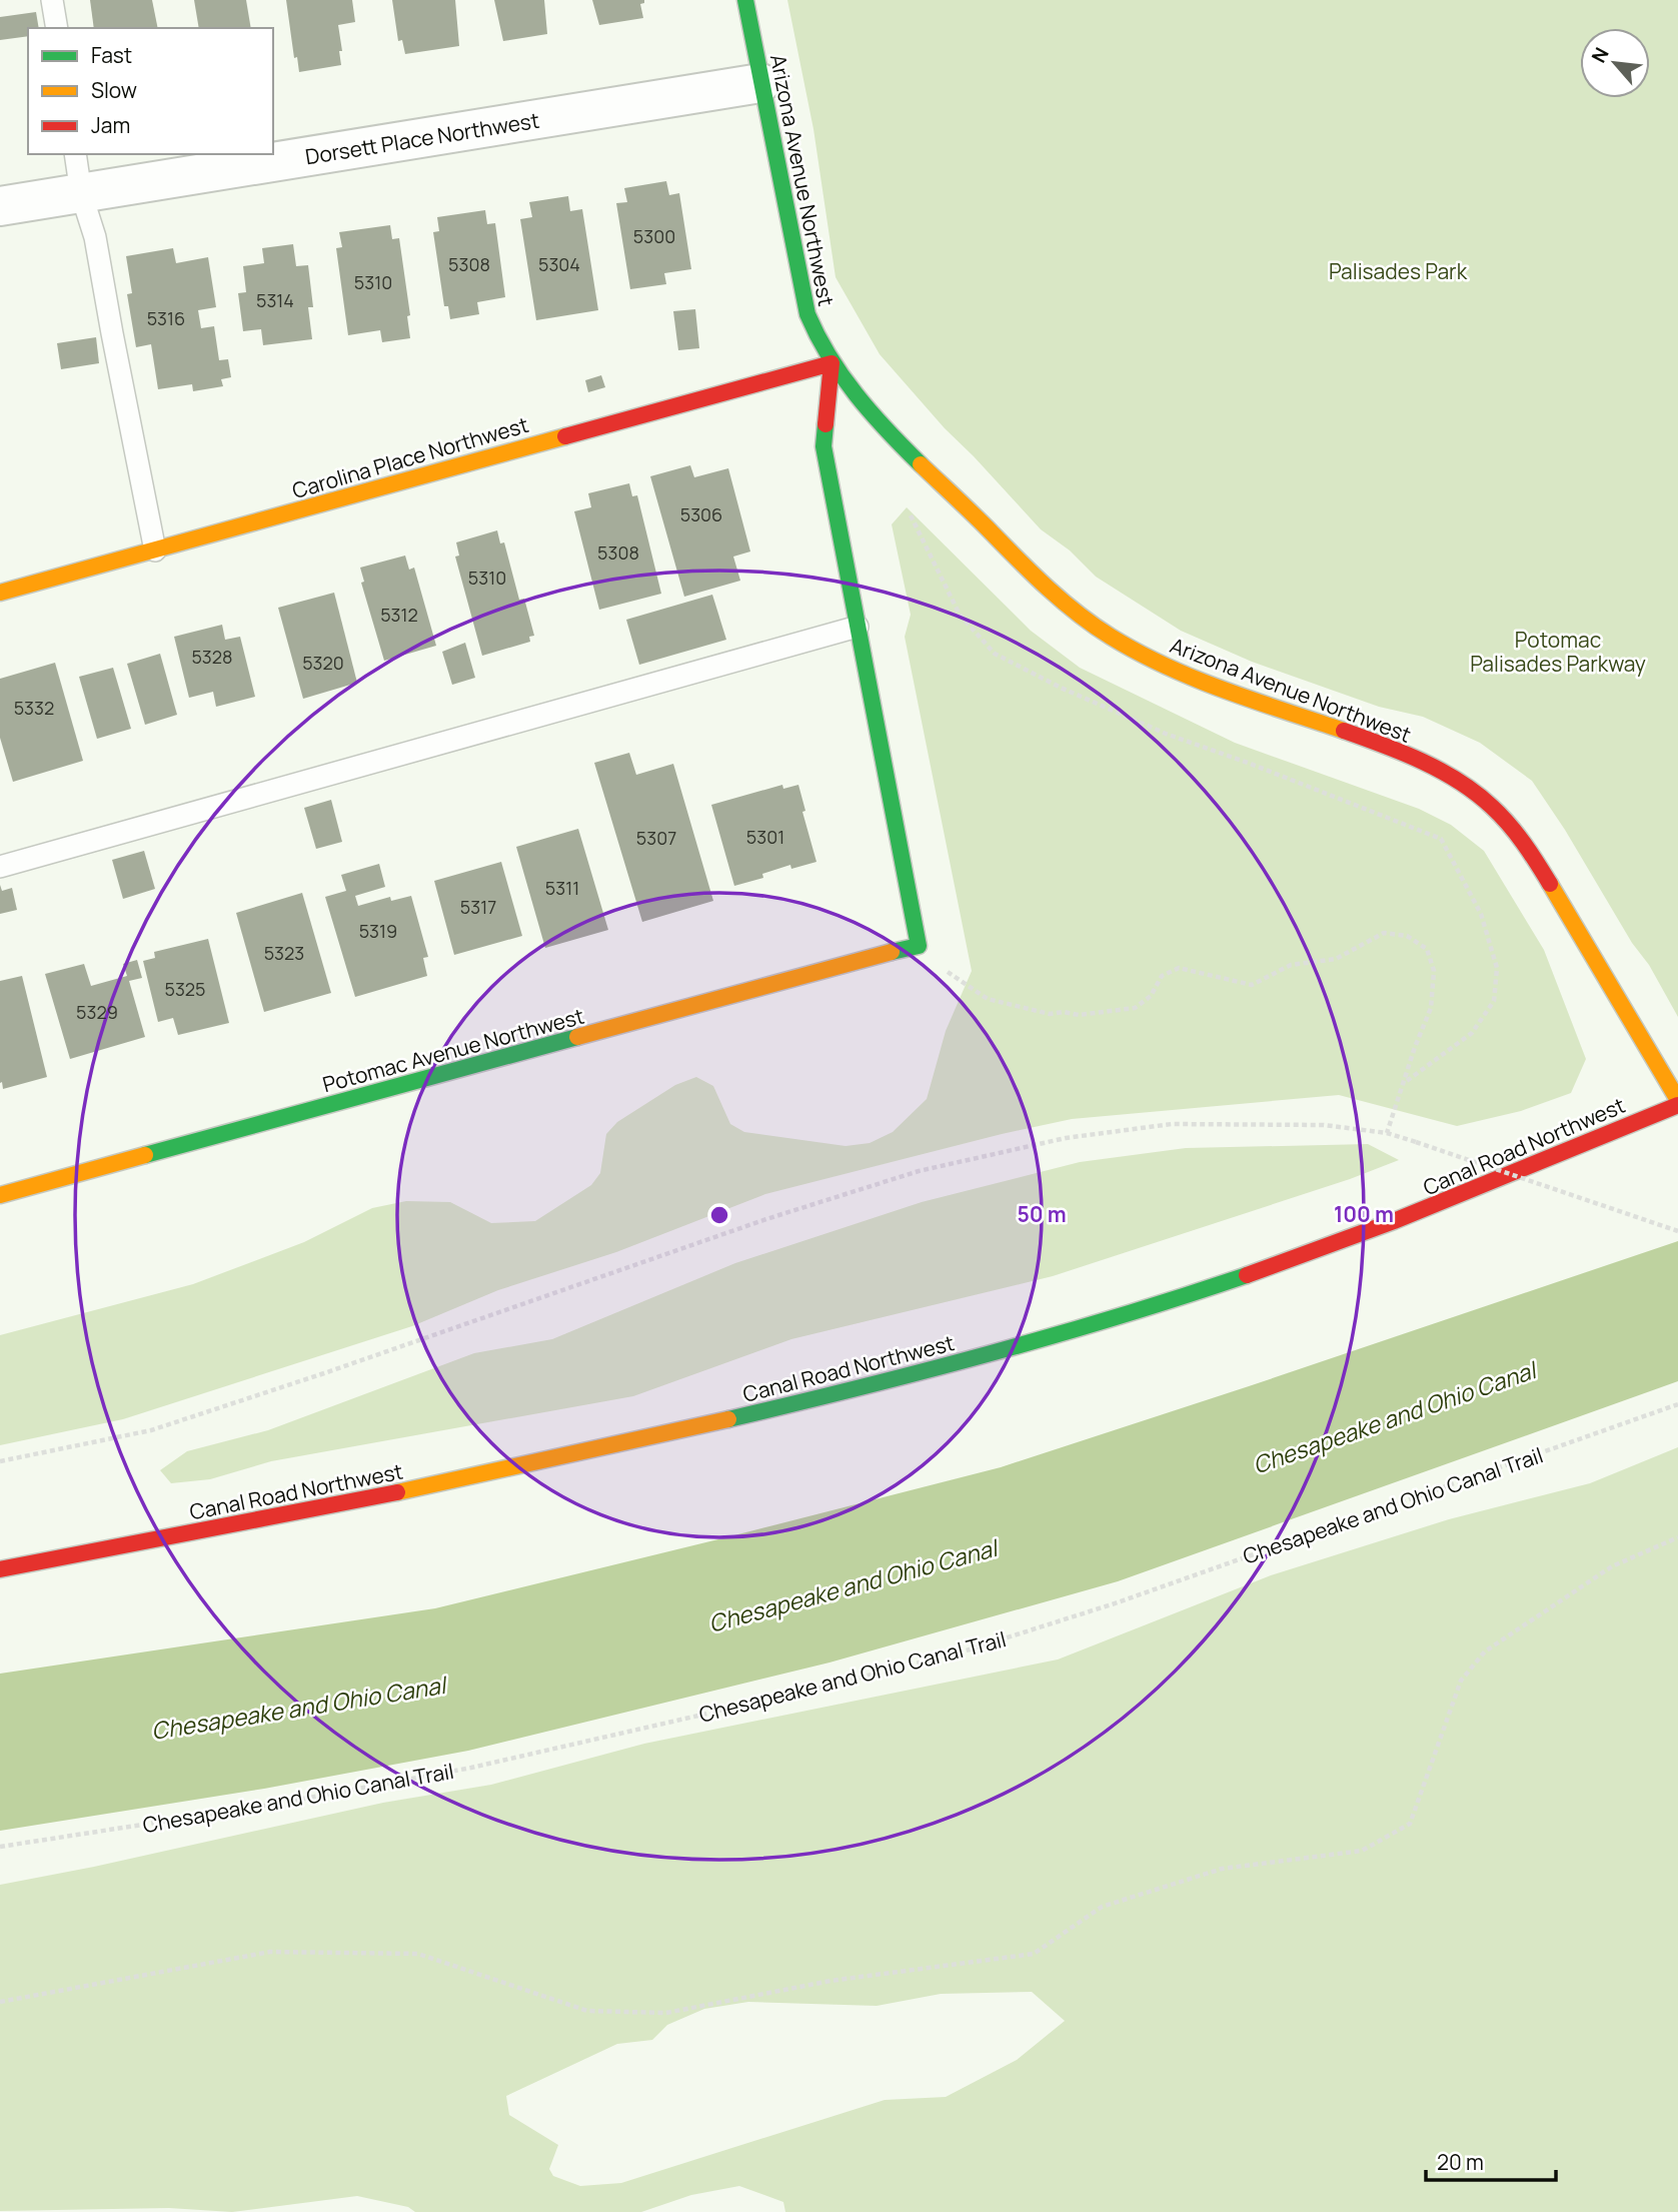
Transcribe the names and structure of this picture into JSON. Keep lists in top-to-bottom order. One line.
{"streets":{"main road":["Arizona Avenue Northwest","Carolina Place Northwest","Potomac Avenue Northwest","Canal Road Northwest"],"street":["Dorsett Place Northwest"],"path":["Chesapeake and Ohio Canal Trail"]},"crossings":[["Dorsett Place Northwest","Arizona Avenue Northwest"],["Arizona Avenue Northwest","Carolina Place Northwest"],["Arizona Avenue Northwest","Canal Road Northwest"]],"water":["Chesapeake and Ohio Canal"],"parks":["Palisades Park","Potomac Palisades Parkway"],"house_numbers":["5300","5308","5304","5310","5314","5316","5306","5308","5310","5312","5328","5320","5332","5301","5307","5311","5317","5319","5323","5325","5329"],"legend":["Fast","Slow","Jam"],"scale_bar":"20 m","north":"top left","rings":["50 m","100 m"]}
